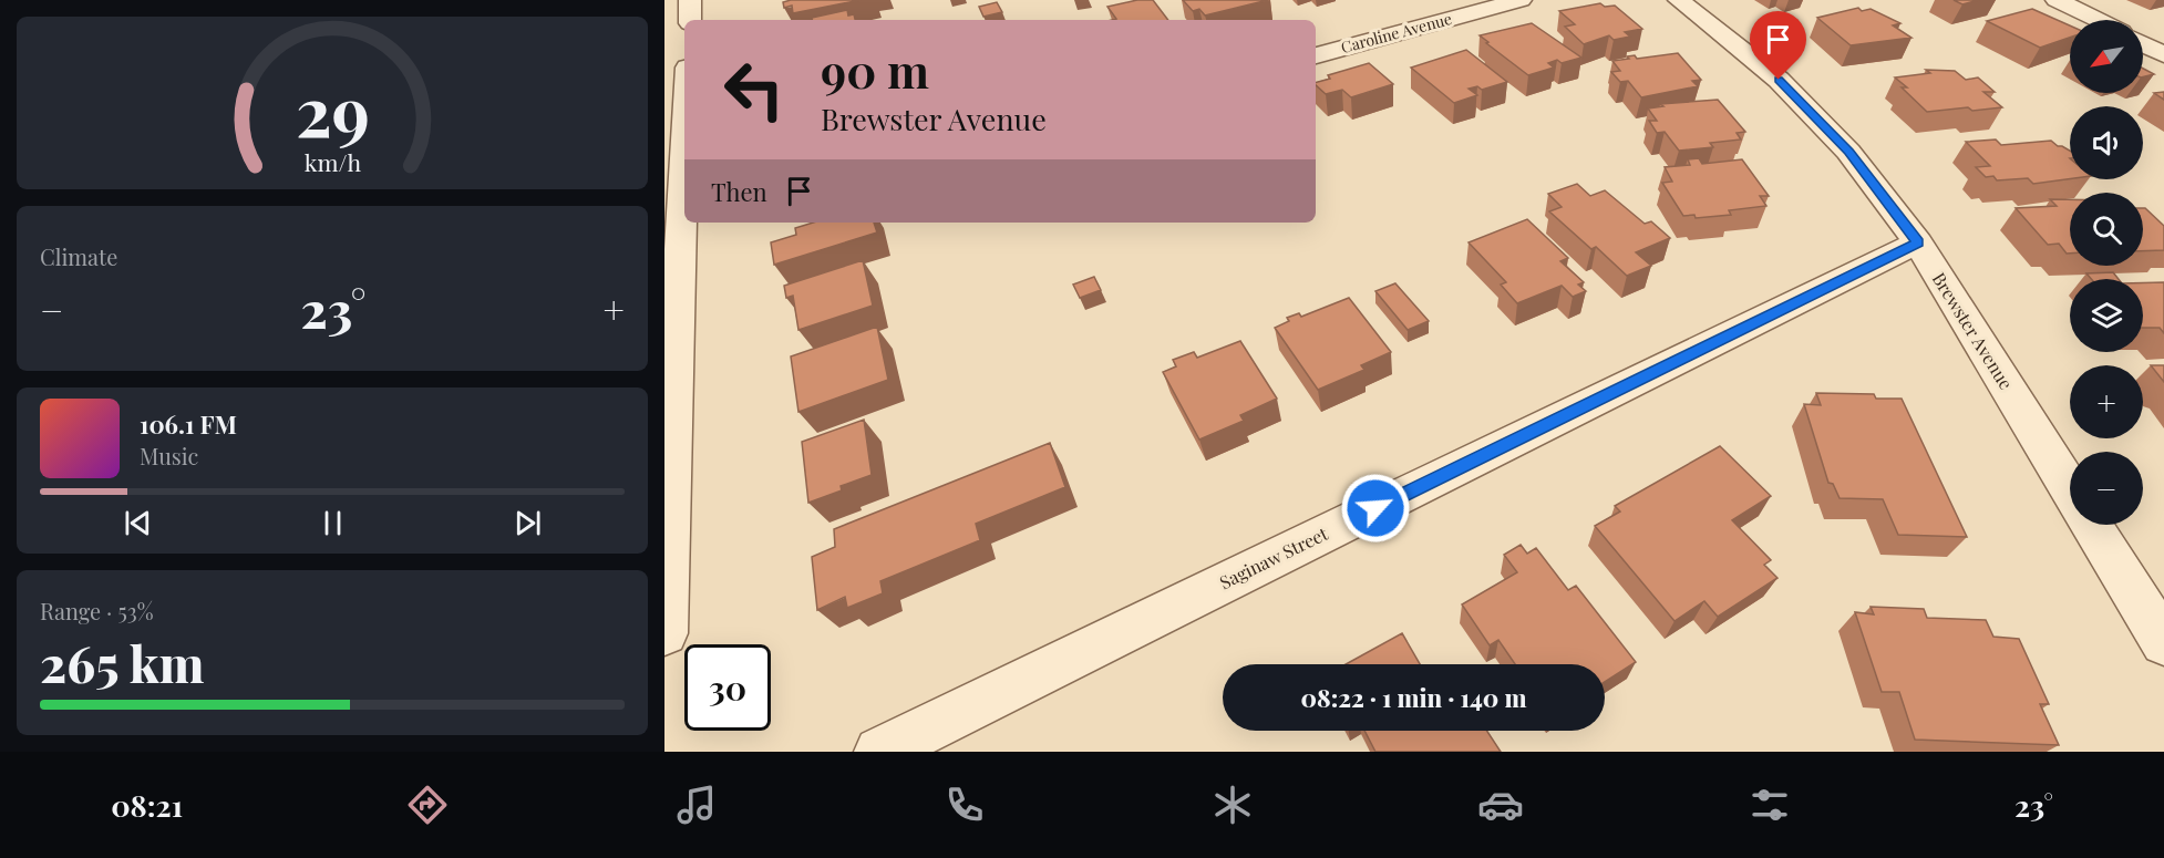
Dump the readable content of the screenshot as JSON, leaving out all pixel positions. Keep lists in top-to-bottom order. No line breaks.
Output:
{"streets":{"street":["Caroline Avenue","Brewster Avenue","Saginaw Street"]},"crossings":[["Brewster Avenue","Saginaw Street"]],"north":"bottom left","page":{"map_buttons":["+","−"],"turn":["90 m","Brewster Avenue"],"then":"Then","tile":["Climate",["Range · 53%","265 km"]],"heat":["−","23°","+"],"song":["106.1 FM","Music"],"limit":"30","trip":"08:22 · 1 min · 140 m","tabs":["08:21","23°"],"gauge":["29","km/h"]}}
